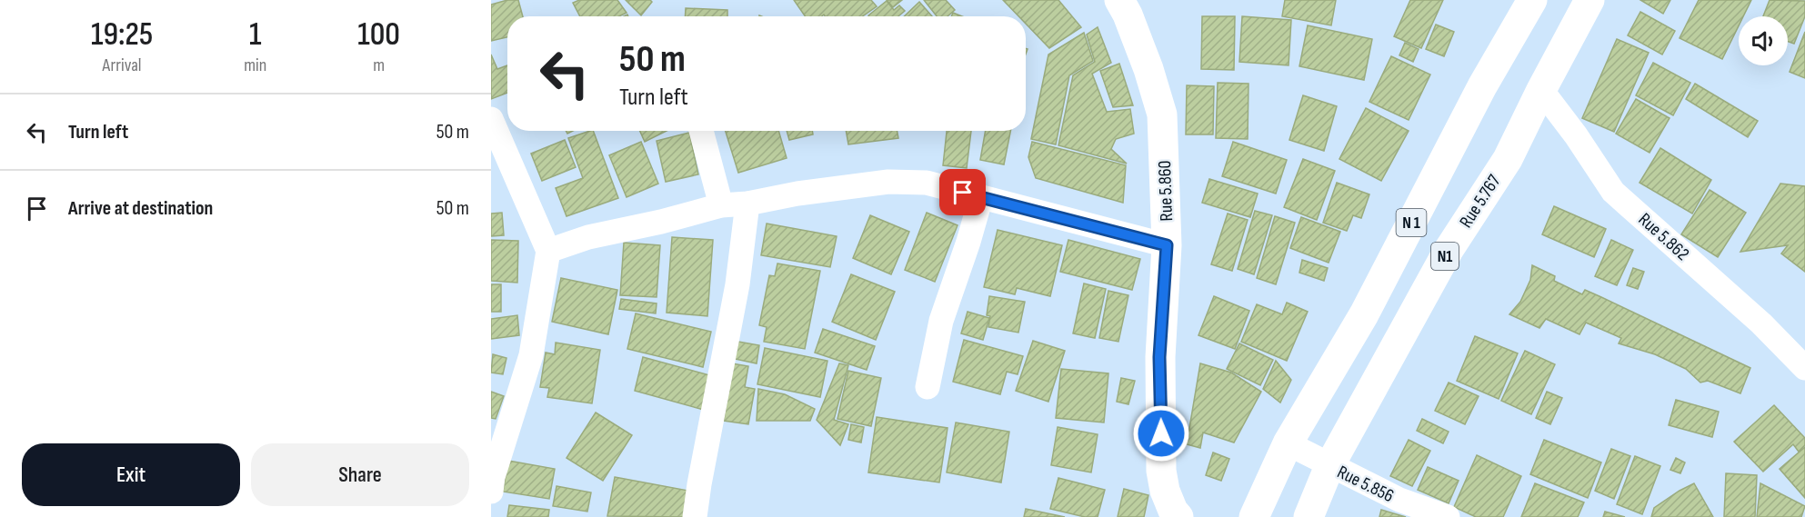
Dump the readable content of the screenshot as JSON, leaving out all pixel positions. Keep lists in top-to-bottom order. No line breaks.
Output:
{"streets":{"main road":["Rue 5.860","Rue 5.767","N 1","N1"],"street":["Rue 5.862","Rue 5.856"]},"crossings":[["Rue 5.767","Rue 5.862"],["Rue 5.767","Rue 5.856"],["N 1","Rue 5.856"]],"page":{"eta":["19:25","Arrival","1","min","100","m"],"turn":["50 m","Turn left"],"list":[{"name":"Turn left","value":"50 m"},{"name":"Arrive at destination","value":"50 m"}],"buttons":["Exit","Share"]}}
